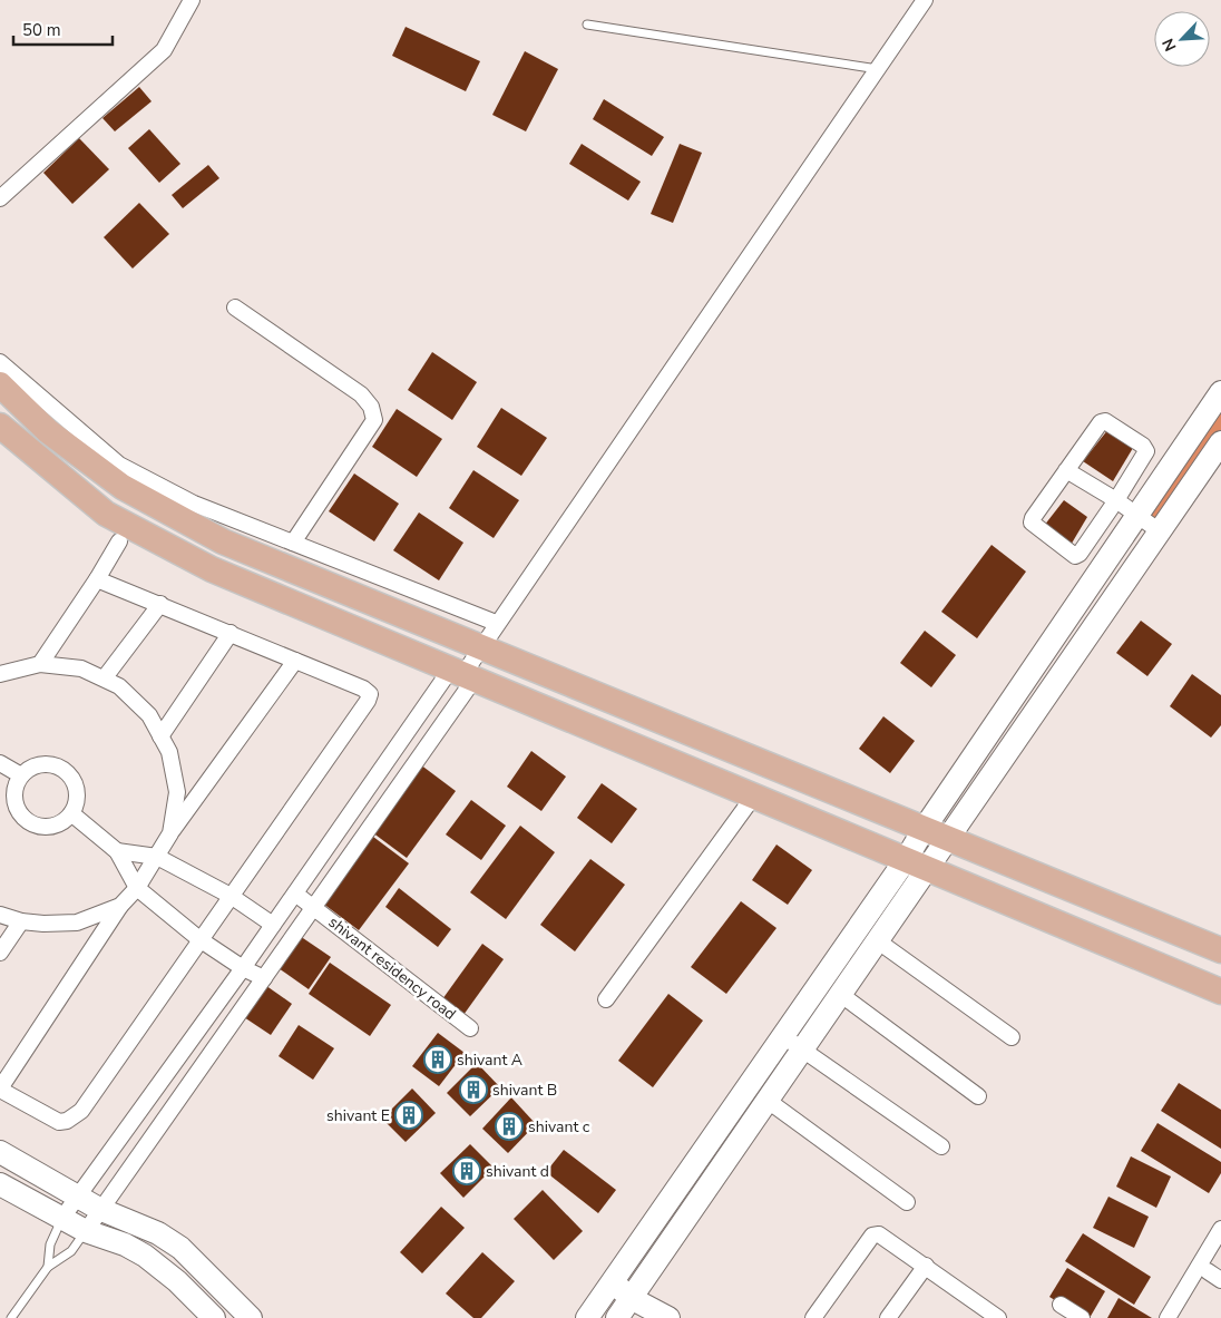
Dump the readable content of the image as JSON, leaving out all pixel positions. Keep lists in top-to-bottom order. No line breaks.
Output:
{"streets":{"street":["shivant residency road"]},"places":{"building":["shivant A","shivant B","shivant E","shivant c","shivant d"]},"scale_bar":"50 m","north":"bottom left"}
